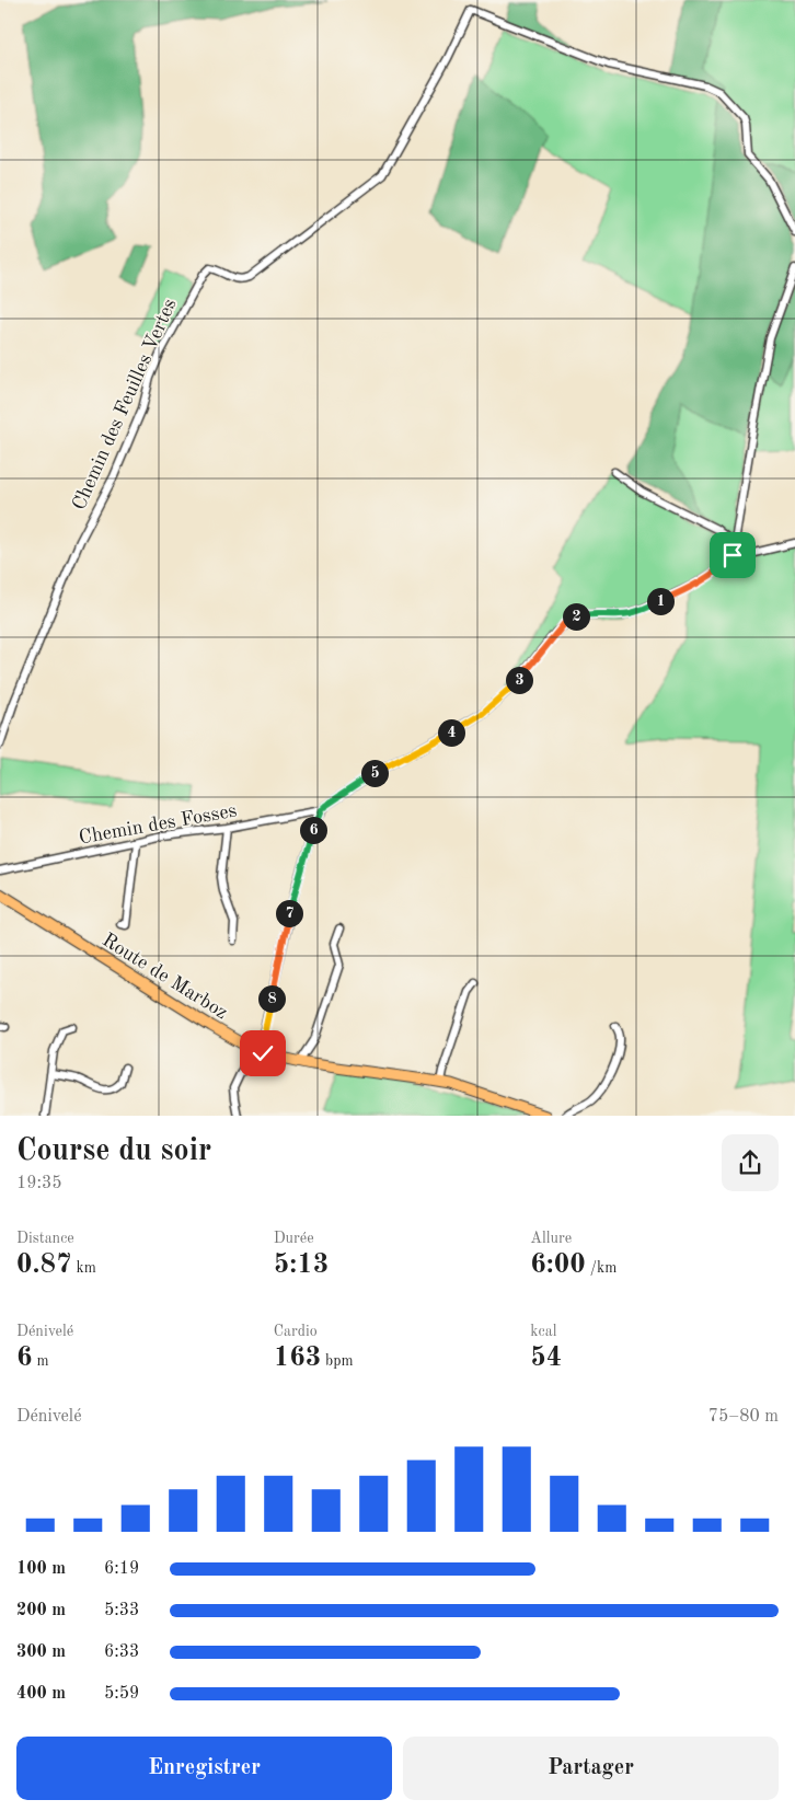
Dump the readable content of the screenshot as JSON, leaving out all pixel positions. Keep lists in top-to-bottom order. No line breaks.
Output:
{"streets":{"main road":["Route de Marboz"],"street":["Chemin des Feuilles Vertes","Chemin des Fosses"]},"page":{"pins":["1","2","3","4","5","6","7","8"],"heading":["Course du soir","19:35"],"stats":[["Distance","0.87 km"],["Durée","5:13"],["Allure","6:00 /km"],["Dénivelé","6 m"],["Cardio","163 bpm"],["kcal","54"]],"chart":["Dénivelé","75–80 m"],"list":[{"name":"100 m","note":"6:19"},{"name":"200 m","note":"5:33"},{"name":"300 m","note":"6:33"},{"name":"400 m","note":"5:59"}],"buttons":["Enregistrer","Partager"]}}
